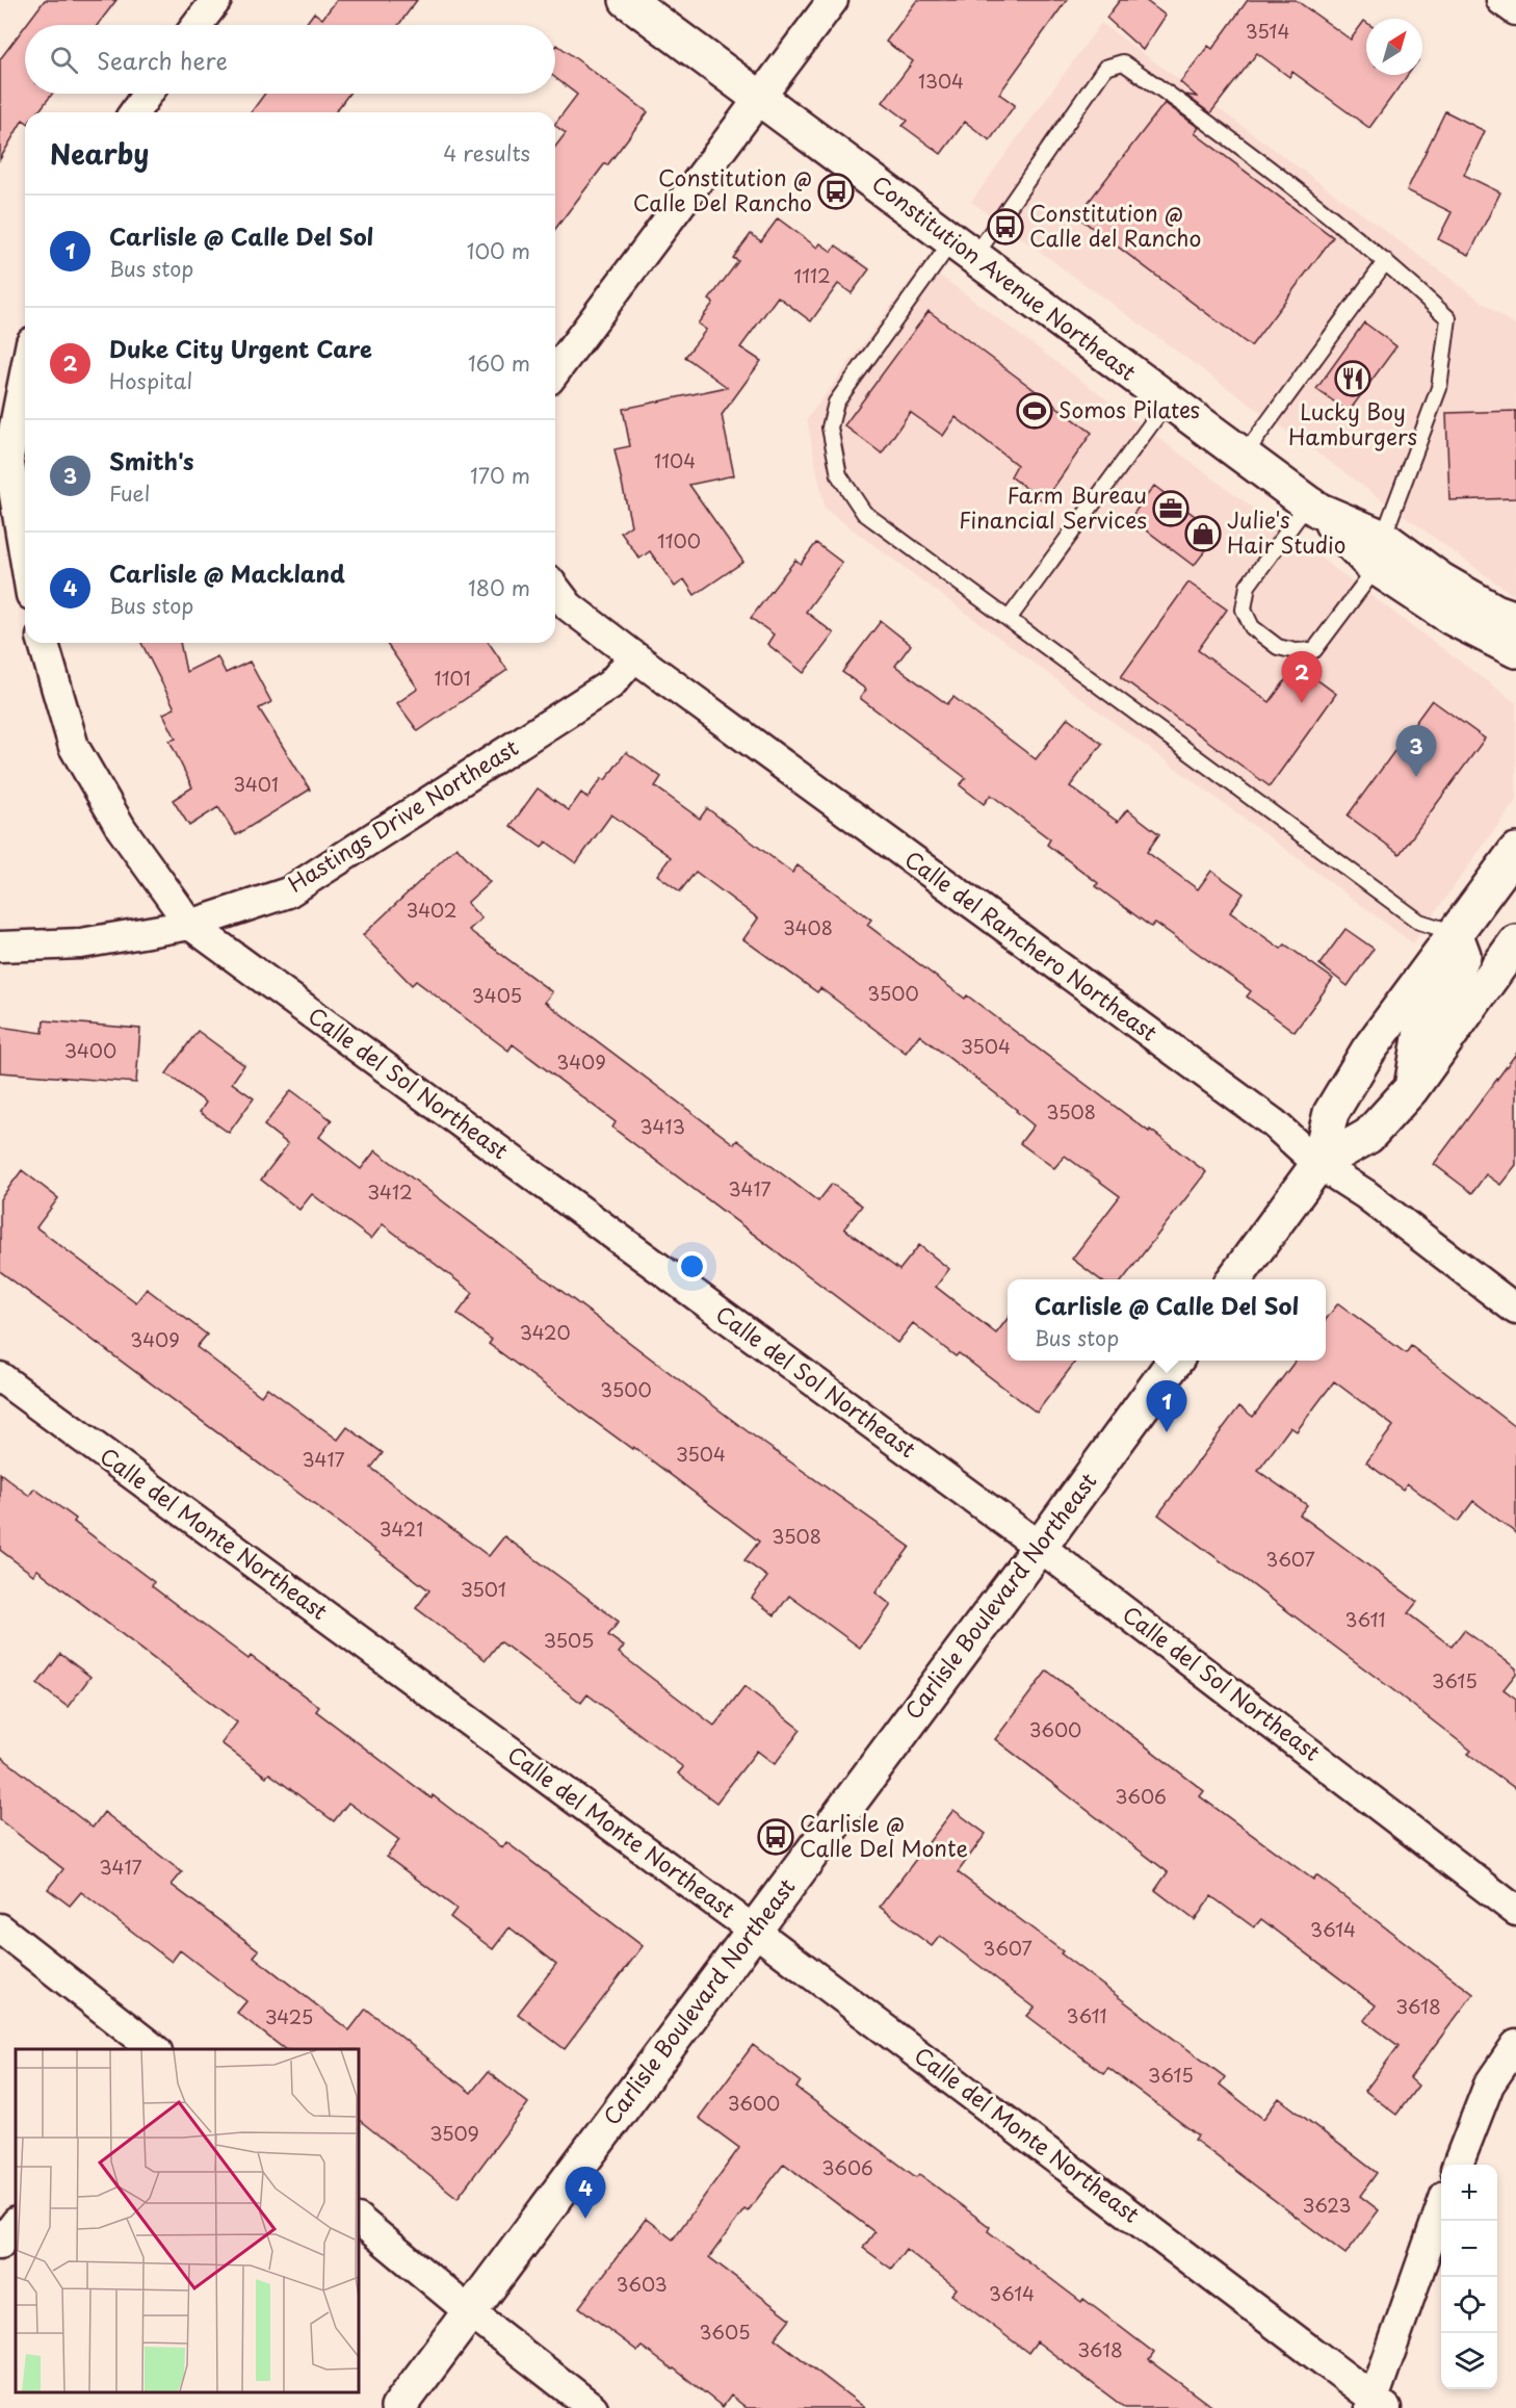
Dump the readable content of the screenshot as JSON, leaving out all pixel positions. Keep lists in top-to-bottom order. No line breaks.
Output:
{"streets":{"main road":["Constitution Avenue Northeast","Carlisle Boulevard Northeast"],"street":["Hastings Drive Northeast","Calle del Ranchero Northeast","Calle del Sol Northeast","Calle del Monte Northeast"]},"crossings":[["Hastings Drive Northeast","Calle del Ranchero Northeast"],["Hastings Drive Northeast","Calle del Sol Northeast"],["Calle del Sol Northeast","Carlisle Boulevard Northeast"],["Calle del Monte Northeast","Carlisle Boulevard Northeast"]],"places":{"bus stop":["Constitution @ Calle Del Rancho","Constitution @ Calle del Rancho","Carlisle @ Calle Del Monte"],"restaurant":["Lucky Boy Hamburgers"],"sports":["Somos Pilates"],"office":["Farm Bureau Financial Services"],"shop":["Julie's Hair Studio"]},"house_numbers":["3514","1304","1112","1104","1100","1101","3401","3402","3408","3500","3405","3504","3400","3409","3508","3413","3417","3412","3420","3409","3500","3504","3417","3421","3508","3607","3501","3611","3505","3615","3600","3606","3417","3614","3607","3618","3611","3425","3615","3600","3509","3606","3623","3603","3614","3605","3618"],"north":"top right","page":{"search":"Search here","heading":["Nearby","4 results"],"list":[{"mark":"1","name":"Carlisle @ Calle Del Sol","note":"Bus stop","value":"100 m"},{"mark":"2","name":"Duke City Urgent Care","note":"Hospital","value":"160 m"},{"mark":"3","name":"Smith's","note":"Fuel","value":"170 m"},{"mark":"4","name":"Carlisle @ Mackland","note":"Bus stop","value":"180 m"}],"pins":["2","3","1","4"],"popup":["Carlisle @ Calle Del Sol","Bus stop"],"map_buttons":["+","−"]}}
